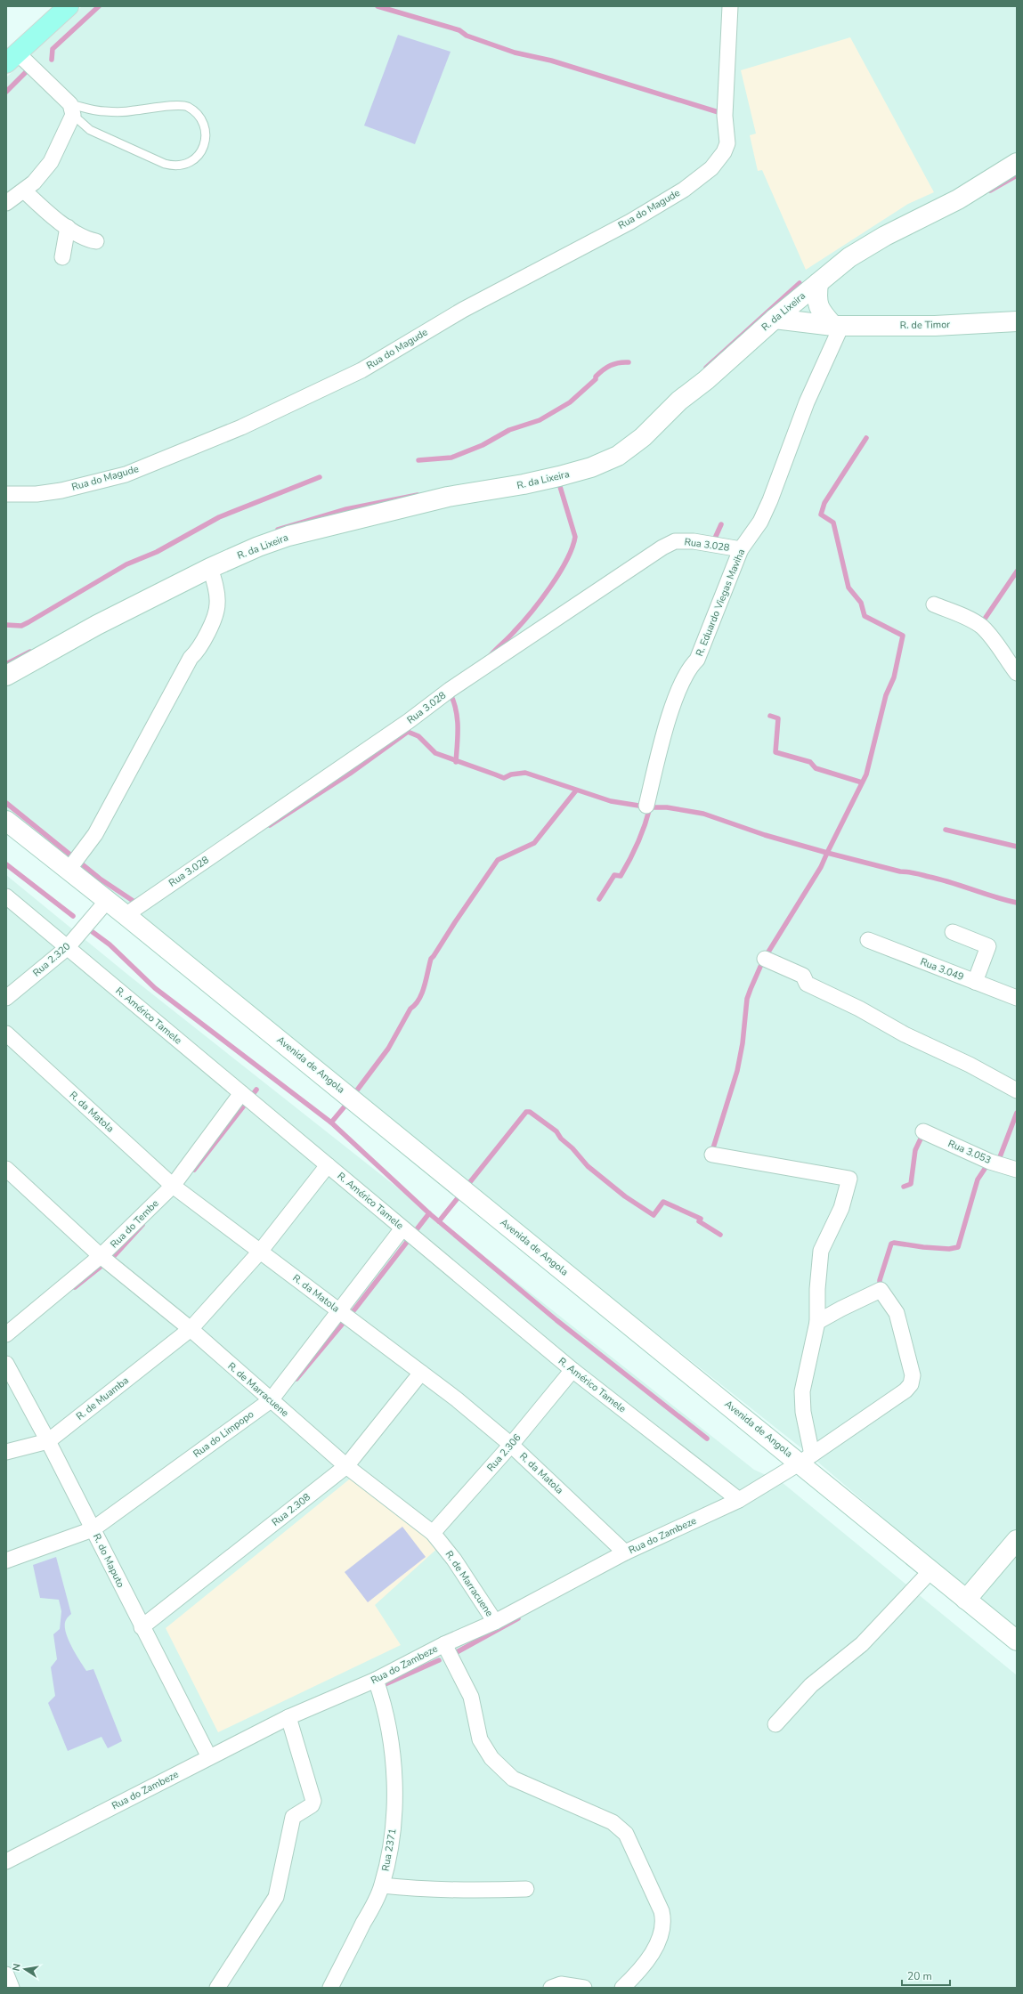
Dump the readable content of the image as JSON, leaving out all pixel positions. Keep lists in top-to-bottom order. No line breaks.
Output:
{"streets":{"street":["Rua do Magude","R. da Lixeira","R. de Timor","Rua 3.028","R. Eduardo Viegas Maviha","Rua 2.320","Rua 3.049","R. Américo Tamele","Avenida de Angola","R. da Matola","Rua 3.053","Rua do Tembe","R. de Marracuene","R. de Muamba","Rua do Limpopo","Rua 2.306","Rua 2.308","Rua do Zambeze","R. do Maputo","Rua 2371"]},"crossings":[["R. da Lixeira","R. de Timor"],["R. de Timor","R. Eduardo Viegas Maviha"],["Rua 3.028","R. Eduardo Viegas Maviha"],["Rua 3.028","Avenida de Angola"],["Rua 2.320","R. Américo Tamele"],["Rua 2.320","Avenida de Angola"],["R. Américo Tamele","Rua do Tembe"],["R. Américo Tamele","R. de Muamba"],["R. Américo Tamele","Rua do Limpopo"],["R. Américo Tamele","Rua 2.306"],["R. Américo Tamele","Rua do Zambeze"],["Avenida de Angola","Rua do Zambeze"],["R. da Matola","Rua do Tembe"],["R. da Matola","R. de Muamba"],["R. da Matola","Rua do Limpopo"],["R. da Matola","Rua 2.306"],["R. da Matola","Rua 2.308"],["R. da Matola","Rua do Zambeze"],["Rua do Tembe","R. de Marracuene"],["R. de Marracuene","R. de Muamba"],["R. de Marracuene","Rua do Limpopo"],["R. de Marracuene","Rua 2.306"],["R. de Marracuene","Rua 2.308"],["R. de Marracuene","Rua do Zambeze"],["R. de Muamba","R. do Maputo"],["Rua do Limpopo","R. do Maputo"],["Rua 2.308","R. do Maputo"],["Rua do Zambeze","R. do Maputo"],["Rua do Zambeze","Rua 2371"]],"scale_bar":"20 m","north":"left"}
